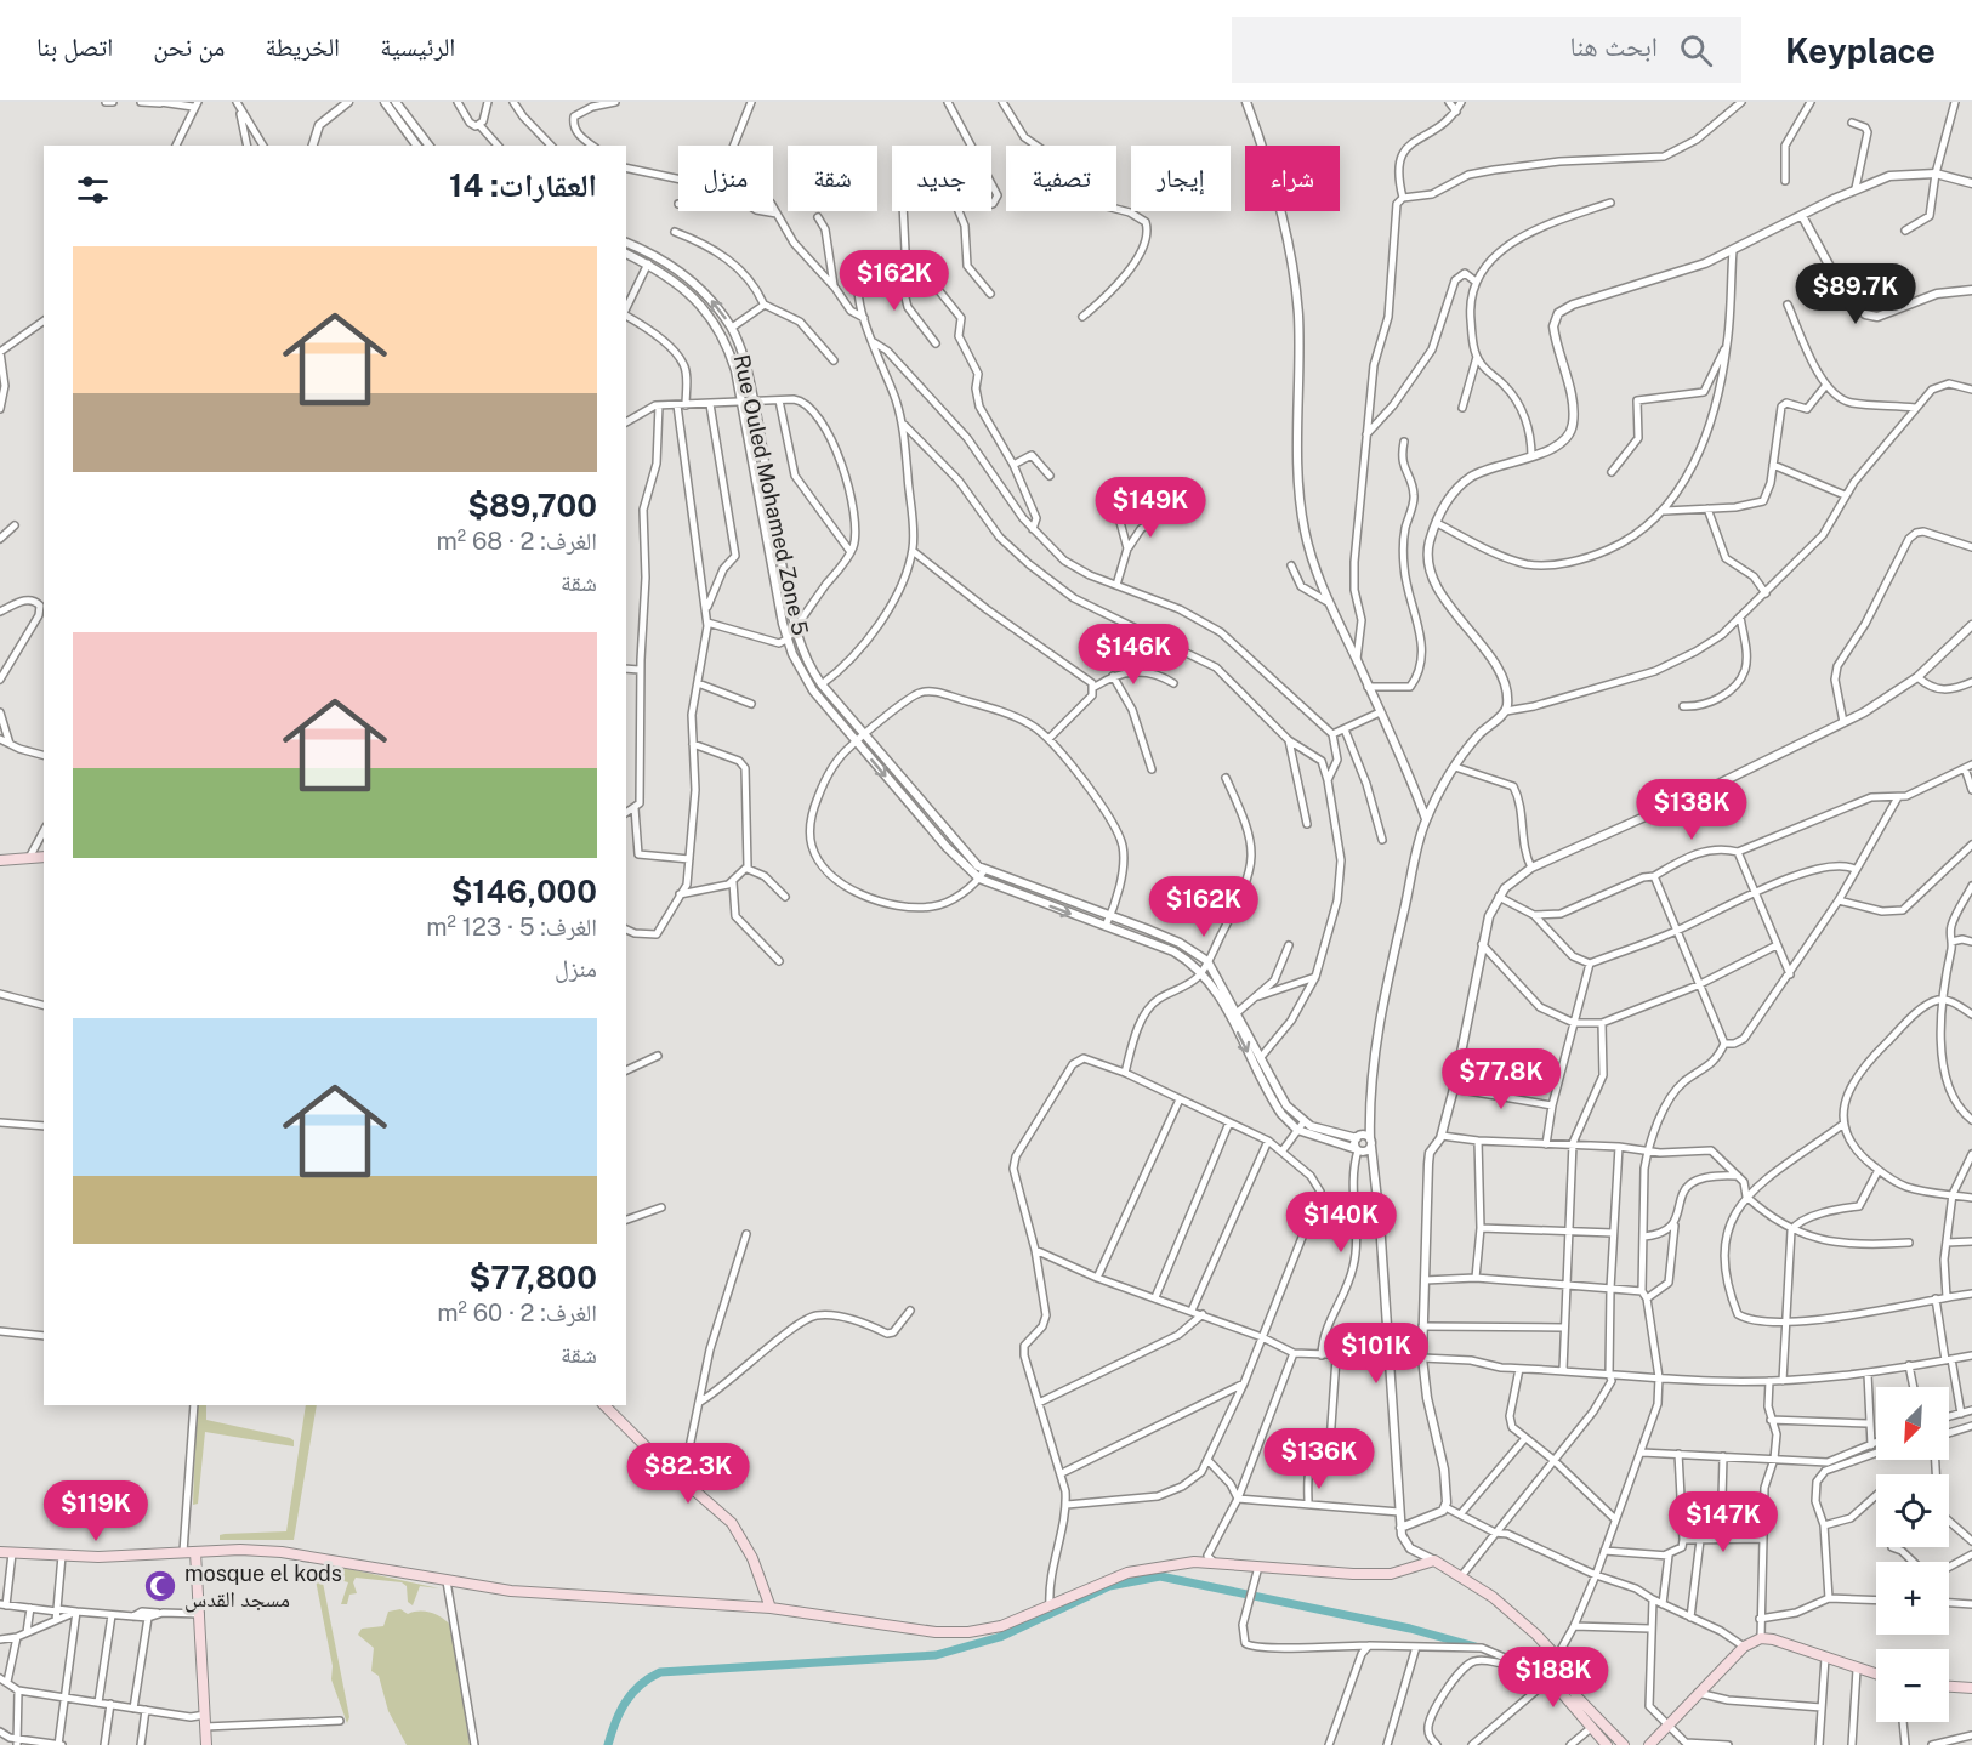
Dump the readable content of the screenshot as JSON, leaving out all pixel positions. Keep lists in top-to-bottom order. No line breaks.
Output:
{"streets":{"street":["Rue Ouled Mohamed Zone 5"]},"places":{"mosque":["mosque el kods مسجد القدس"]},"north":"bottom left","page":{"header":"Keyplace","search":"ابحث هنا","nav":["الرئيسية","الخريطة","من نحن","اتصل بنا"],"chip":["شراء","إيجار","تصفية","جديد","شقة","منزل"],"heading":"العقارات: 14","list":[{"name":"$89,700","note":"الغرف: 2 · 68 m² · شقة"},{"name":"$146,000","note":"الغرف: 5 · 123 m² · منزل"},{"name":"$77,800","note":"الغرف: 2 · 60 m² · شقة"}],"price":["$162K","$89.7K","$149K","$146K","$138K","$162K","$77.8K","$140K","$101K","$136K","$82.3K","$119K","$147K","$188K"],"map_buttons":["+","−"]}}
